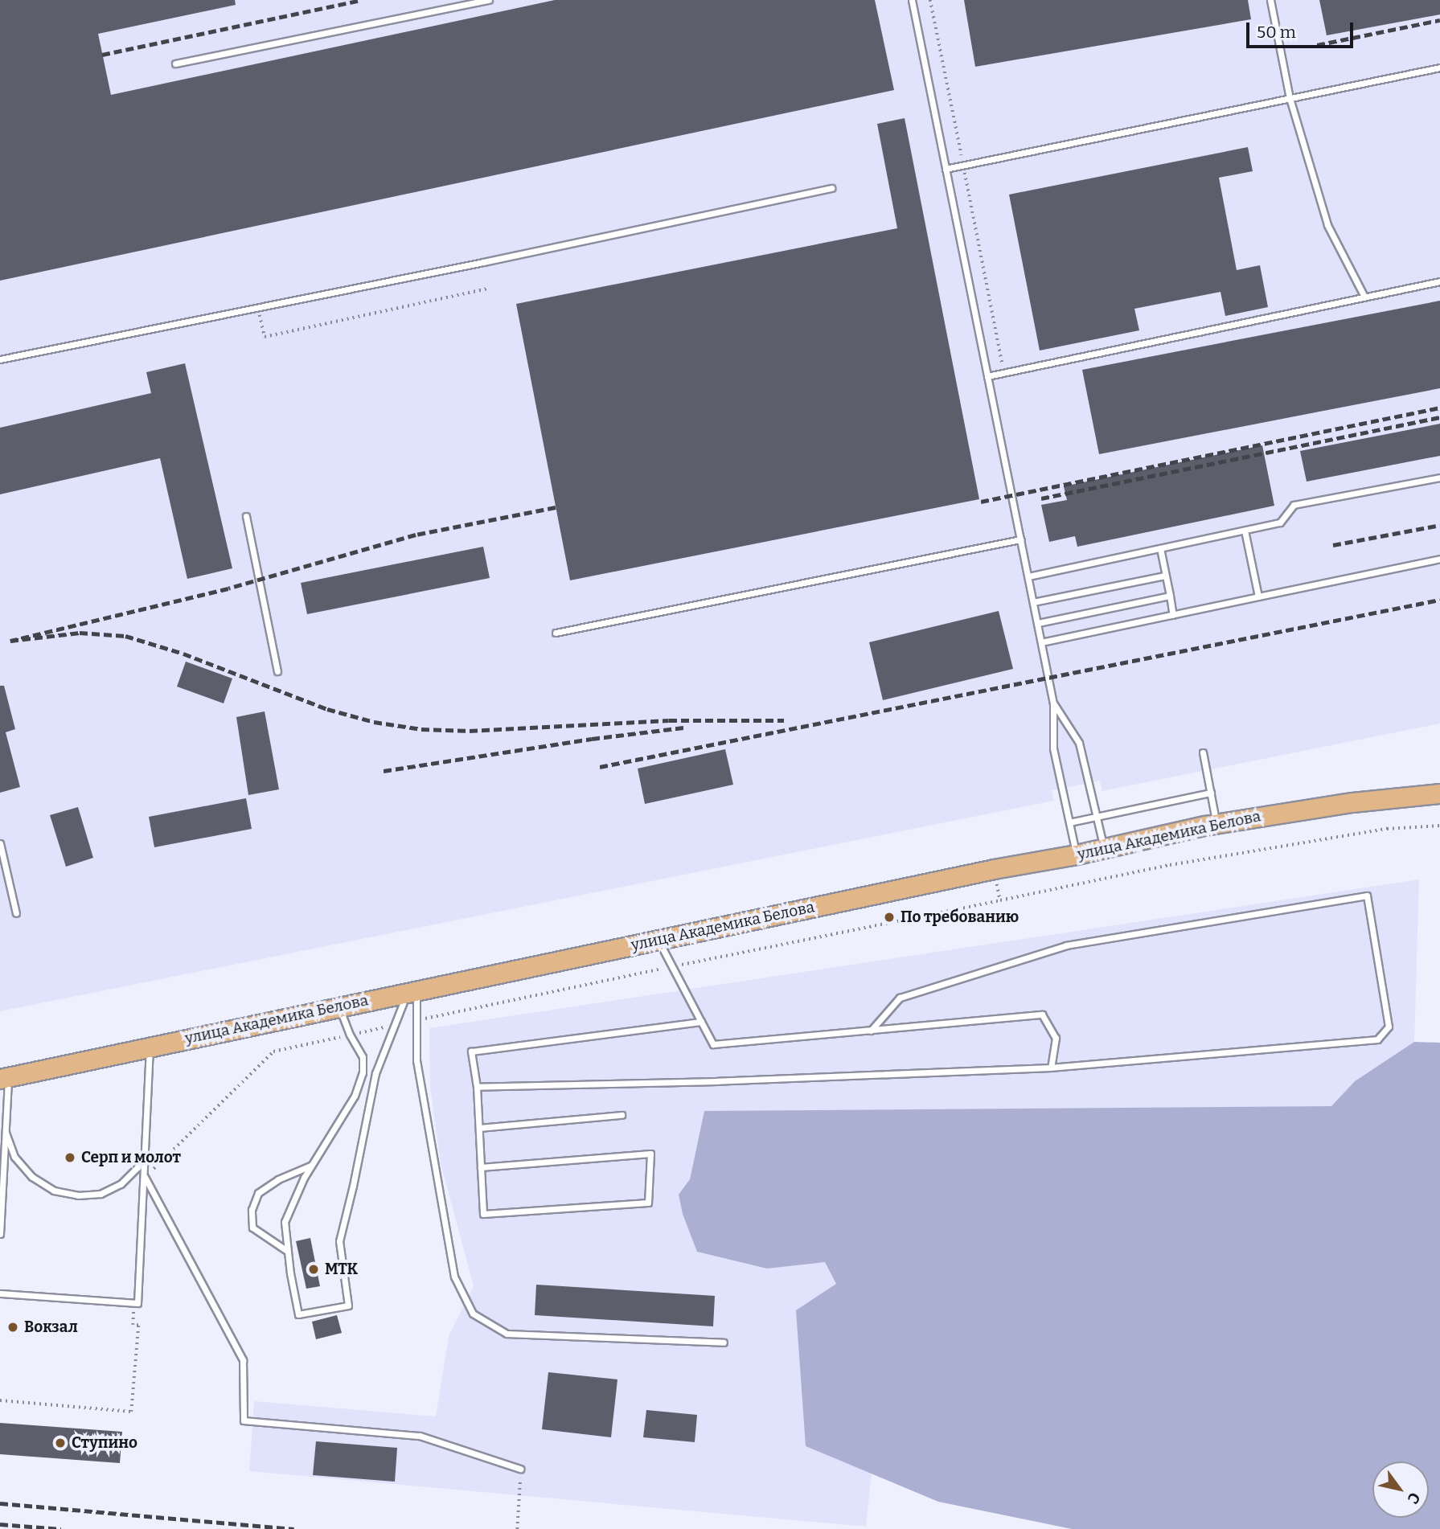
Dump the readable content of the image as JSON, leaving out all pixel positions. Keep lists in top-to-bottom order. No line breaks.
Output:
{"streets":{"main road":["улица Академика Белова"]},"places":["По требованию","Серп и молот","МТК","Вокзал","Ступино"],"scale_bar":"50 m","north":"bottom right"}
